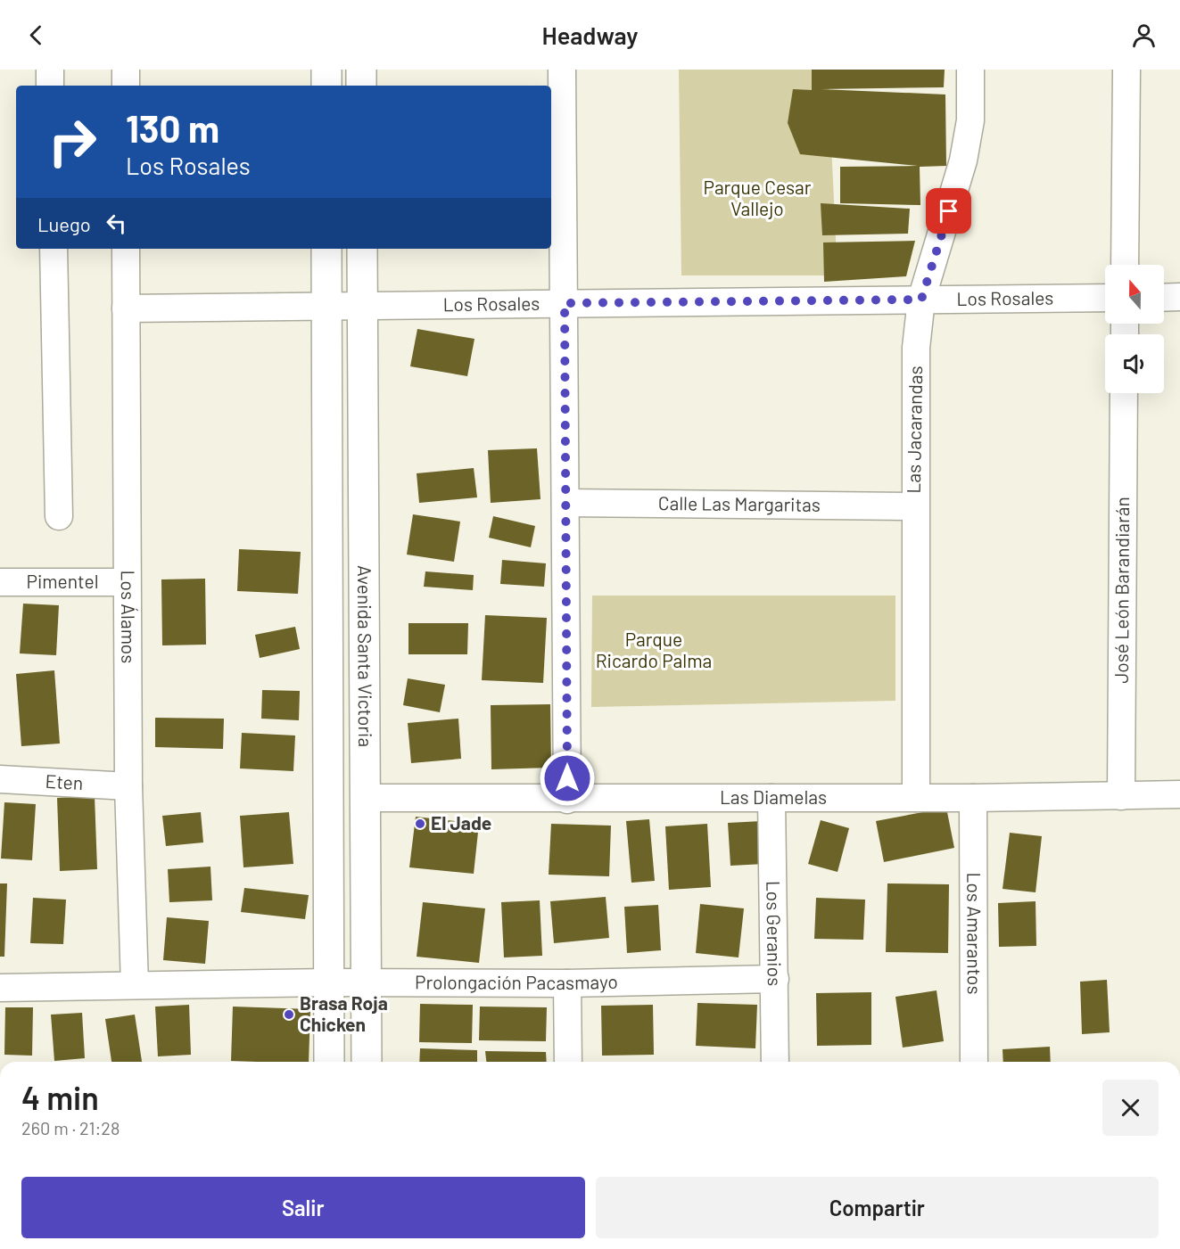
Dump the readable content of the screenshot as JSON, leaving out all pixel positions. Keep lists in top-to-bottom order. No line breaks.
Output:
{"streets":{"main road":["Avenida Santa Victoria"],"street":["Los Rosales","Las Jacarandas","Calle Las Margaritas","Pimentel","José León Barandiarán","Los Álamos","Eten","Las Diamelas","Los Geranios","Los Amarantos","Prolongación Pacasmayo"]},"crossings":[["Los Rosales","Las Jacarandas"],["Los Rosales","Los Álamos"],["Los Rosales","Avenida Santa Victoria"],["Las Jacarandas","Calle Las Margaritas"],["Las Jacarandas","Las Diamelas"],["Pimentel","Los Álamos"],["José León Barandiarán","Las Diamelas"],["Los Álamos","Eten"],["Los Álamos","Prolongación Pacasmayo"],["Avenida Santa Victoria","Las Diamelas"],["Avenida Santa Victoria","Prolongación Pacasmayo"],["Las Diamelas","Los Geranios"],["Las Diamelas","Los Amarantos"],["Los Geranios","Prolongación Pacasmayo"]],"parks":["Parque Cesar Vallejo","Parque Ricardo Palma"],"places":["El Jade","Brasa Roja Chicken"],"north":"top","page":{"header":"Headway","turn":["130 m","Los Rosales"],"then":"Luego","heading":["4 min","260 m · 21:28"],"buttons":["Salir","Compartir"]}}
